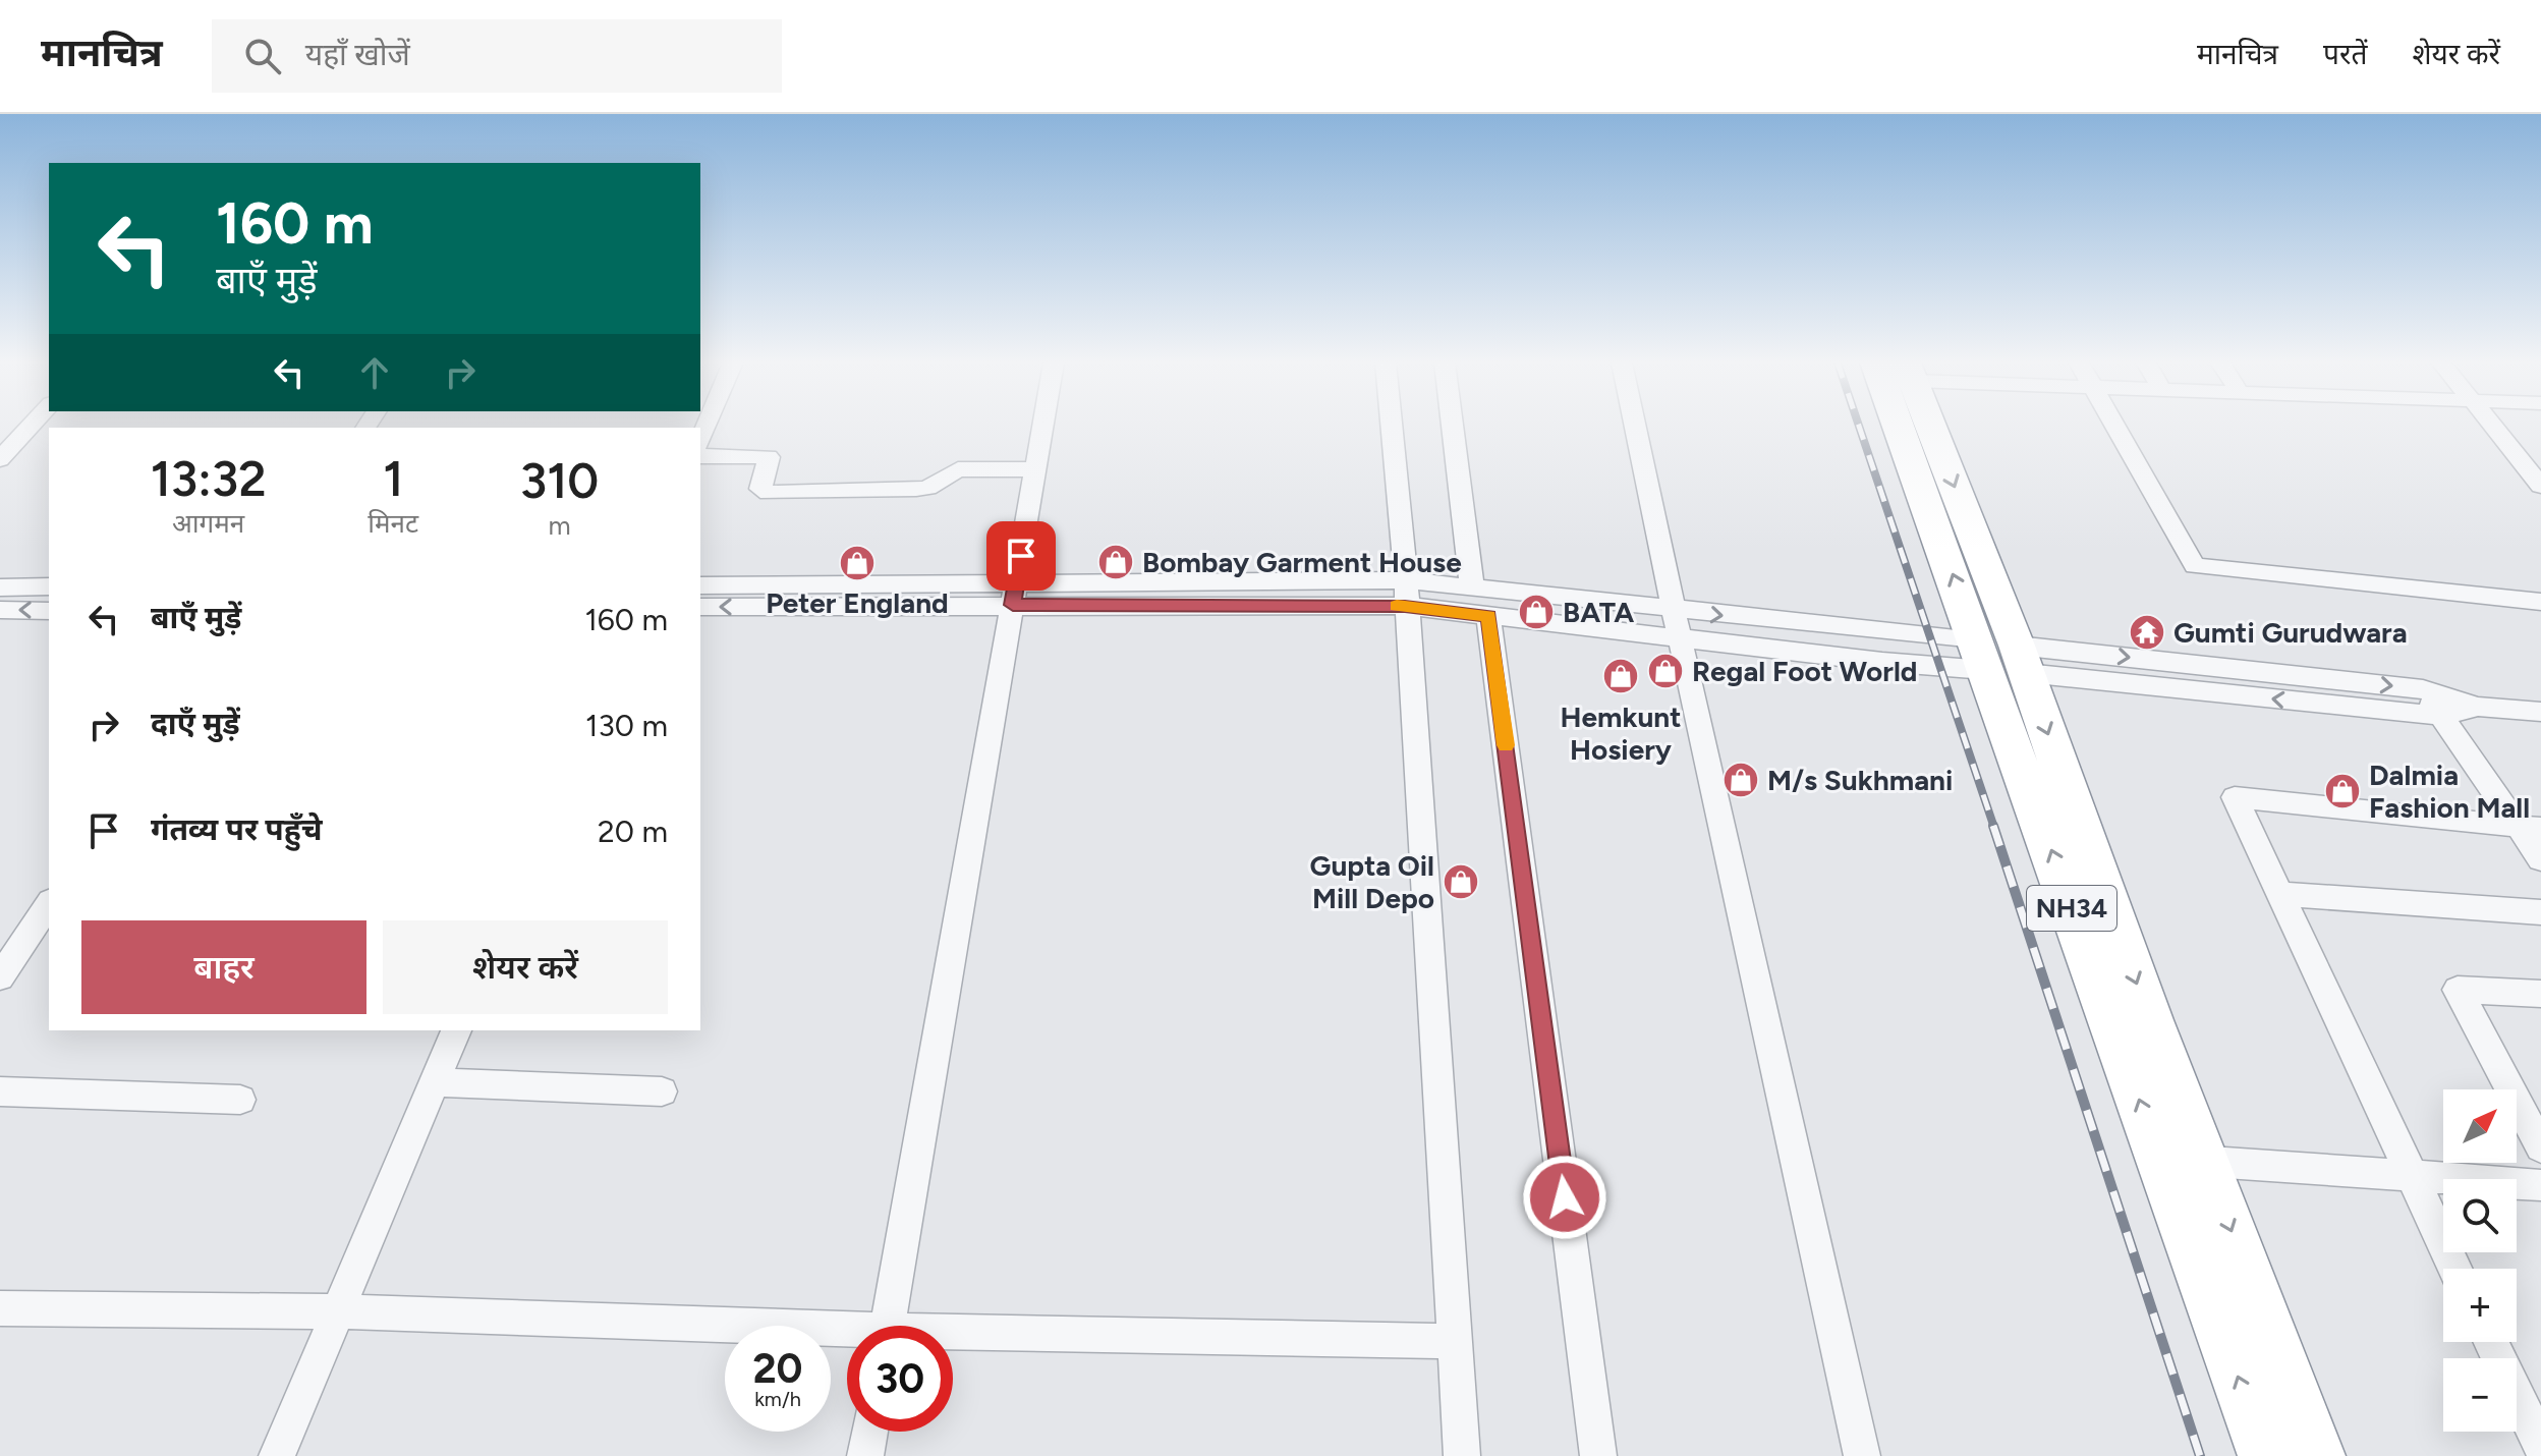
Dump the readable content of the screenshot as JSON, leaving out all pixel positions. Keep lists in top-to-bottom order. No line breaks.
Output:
{"streets":{"highway":["NH34"]},"places":{"shop":["Bombay Garment House","Peter England","BATA","Regal Foot World","Hemkunt Hosiery","M/s Sukhmani","Dalmia Fashion Mall","Gupta Oil Mill Depo"],"temple":["Gumti Gurudwara"]},"north":"top right","page":{"header":"मानचित्र","search":"यहाँ खोजें","nav":["मानचित्र","परतें","शेयर करें"],"turn":["160 m","बाएँ मुड़ें"],"eta":["13:32","आगमन","1","मिनट","310","m"],"list":[{"name":"बाएँ मुड़ें","value":"160 m"},{"name":"दाएँ मुड़ें","value":"130 m"},{"name":"गंतव्य पर पहुँचे","value":"20 m"}],"buttons":["बाहर","शेयर करें"],"map_buttons":["+","−"],"speed":"20 km/h","limit":"30"}}
